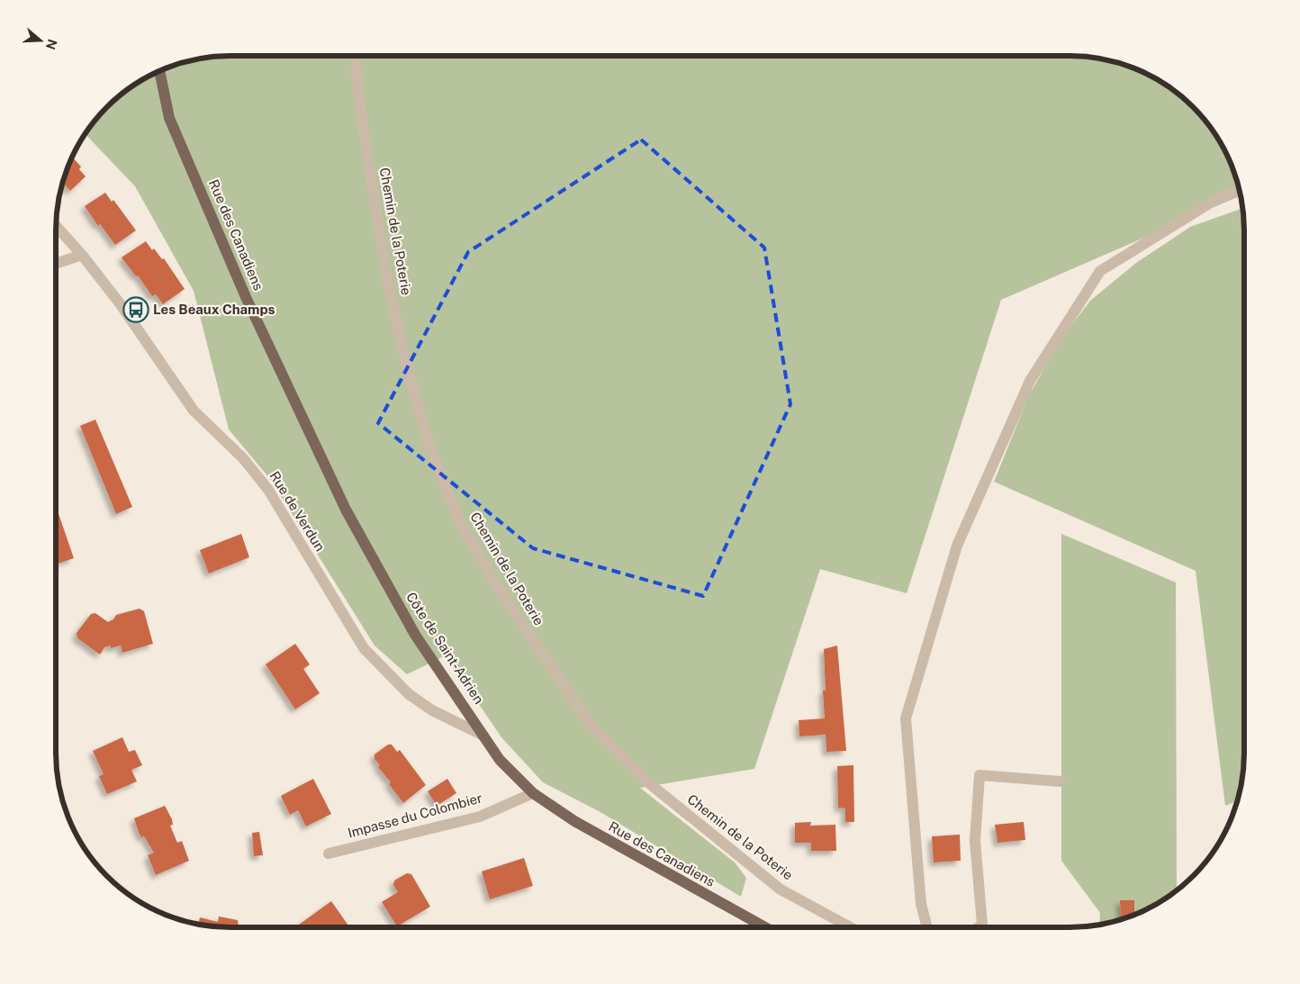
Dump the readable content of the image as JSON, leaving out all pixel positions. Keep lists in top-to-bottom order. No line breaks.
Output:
{"streets":{"main road":["Rue des Canadiens","Côte de Saint-Adrien"],"street":["Chemin de la Poterie","Rue de Verdun","Impasse du Colombier"]},"crossings":[["Rue des Canadiens","Côte de Saint-Adrien"],["Rue des Canadiens","Impasse du Colombier"],["Rue de Verdun","Côte de Saint-Adrien"],["Côte de Saint-Adrien","Impasse du Colombier"]],"places":{"bus stop":["Les Beaux Champs"]},"north":"right"}
